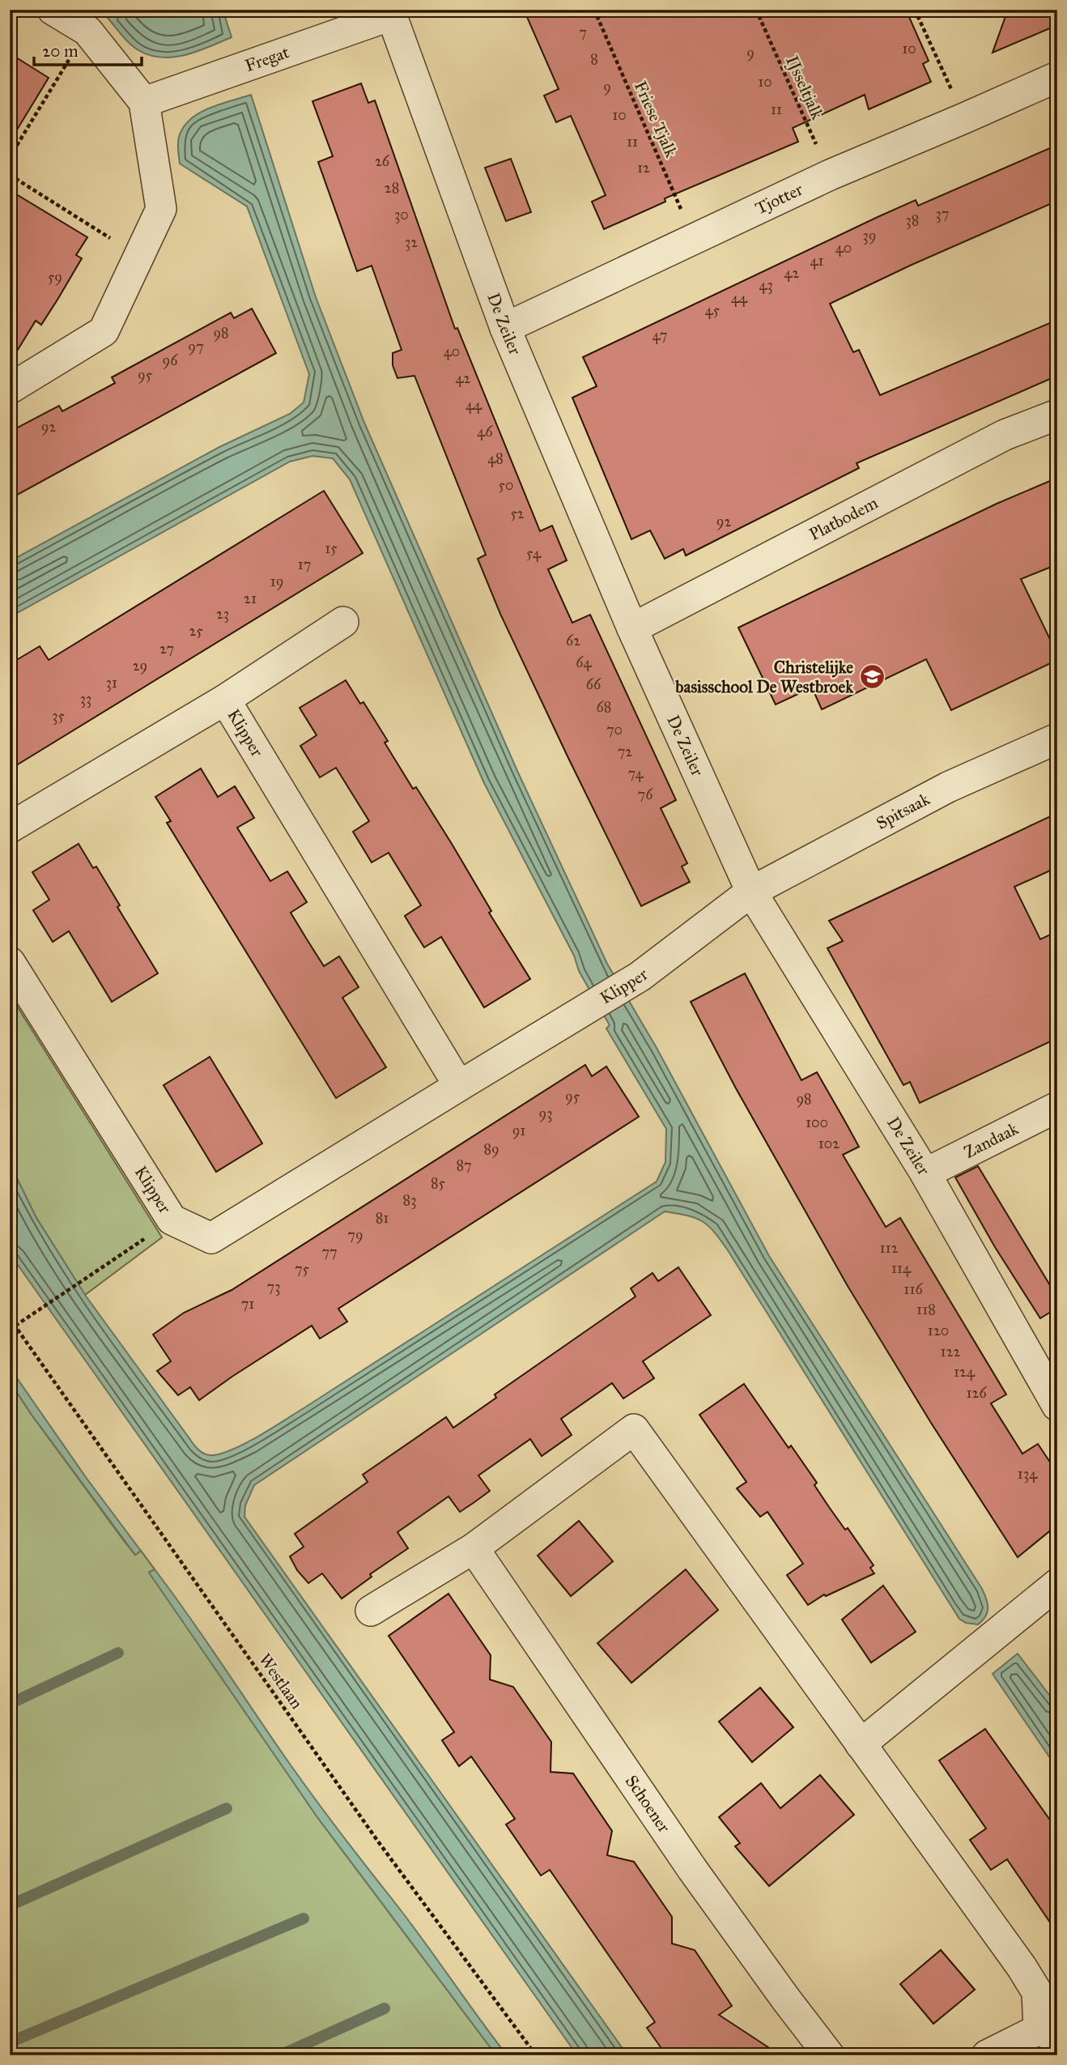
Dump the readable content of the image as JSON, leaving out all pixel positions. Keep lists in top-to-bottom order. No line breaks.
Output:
{"streets":{"street":["Fregat","Tjotter","De Zeiler","Platbodem","Klipper","Spitsaak","Zandaak","Schoener"],"path":["IJsseltjalk","Friese Tjalk","Westlaan"]},"crossings":[["Fregat","De Zeiler"],["IJsseltjalk","Tjotter"],["Friese Tjalk","Tjotter"],["Tjotter","De Zeiler"],["De Zeiler","Platbodem"],["De Zeiler","Klipper"],["De Zeiler","Spitsaak"],["De Zeiler","Zandaak"],["Klipper","Spitsaak"]],"places":{"school or university":["Christelijke basisschool De Westbroek"]},"house_numbers":["7","10","9","8","10","9","11","10","11","26","12","28","37","30","38","39","32","40","41","42","59","43","44","45","98","47","97","40","96","95","42","44","92","46","48","50","52","92","15","54","17","19","21","23","25","62","27","64","29","31","66","33","68","35","70","72","74","76","95","98","93","100","91","102","89","87","85","83","81","79","112","77","114","75","73","116","71","118","120","122","124","126","134"],"scale_bar":"20 m"}
